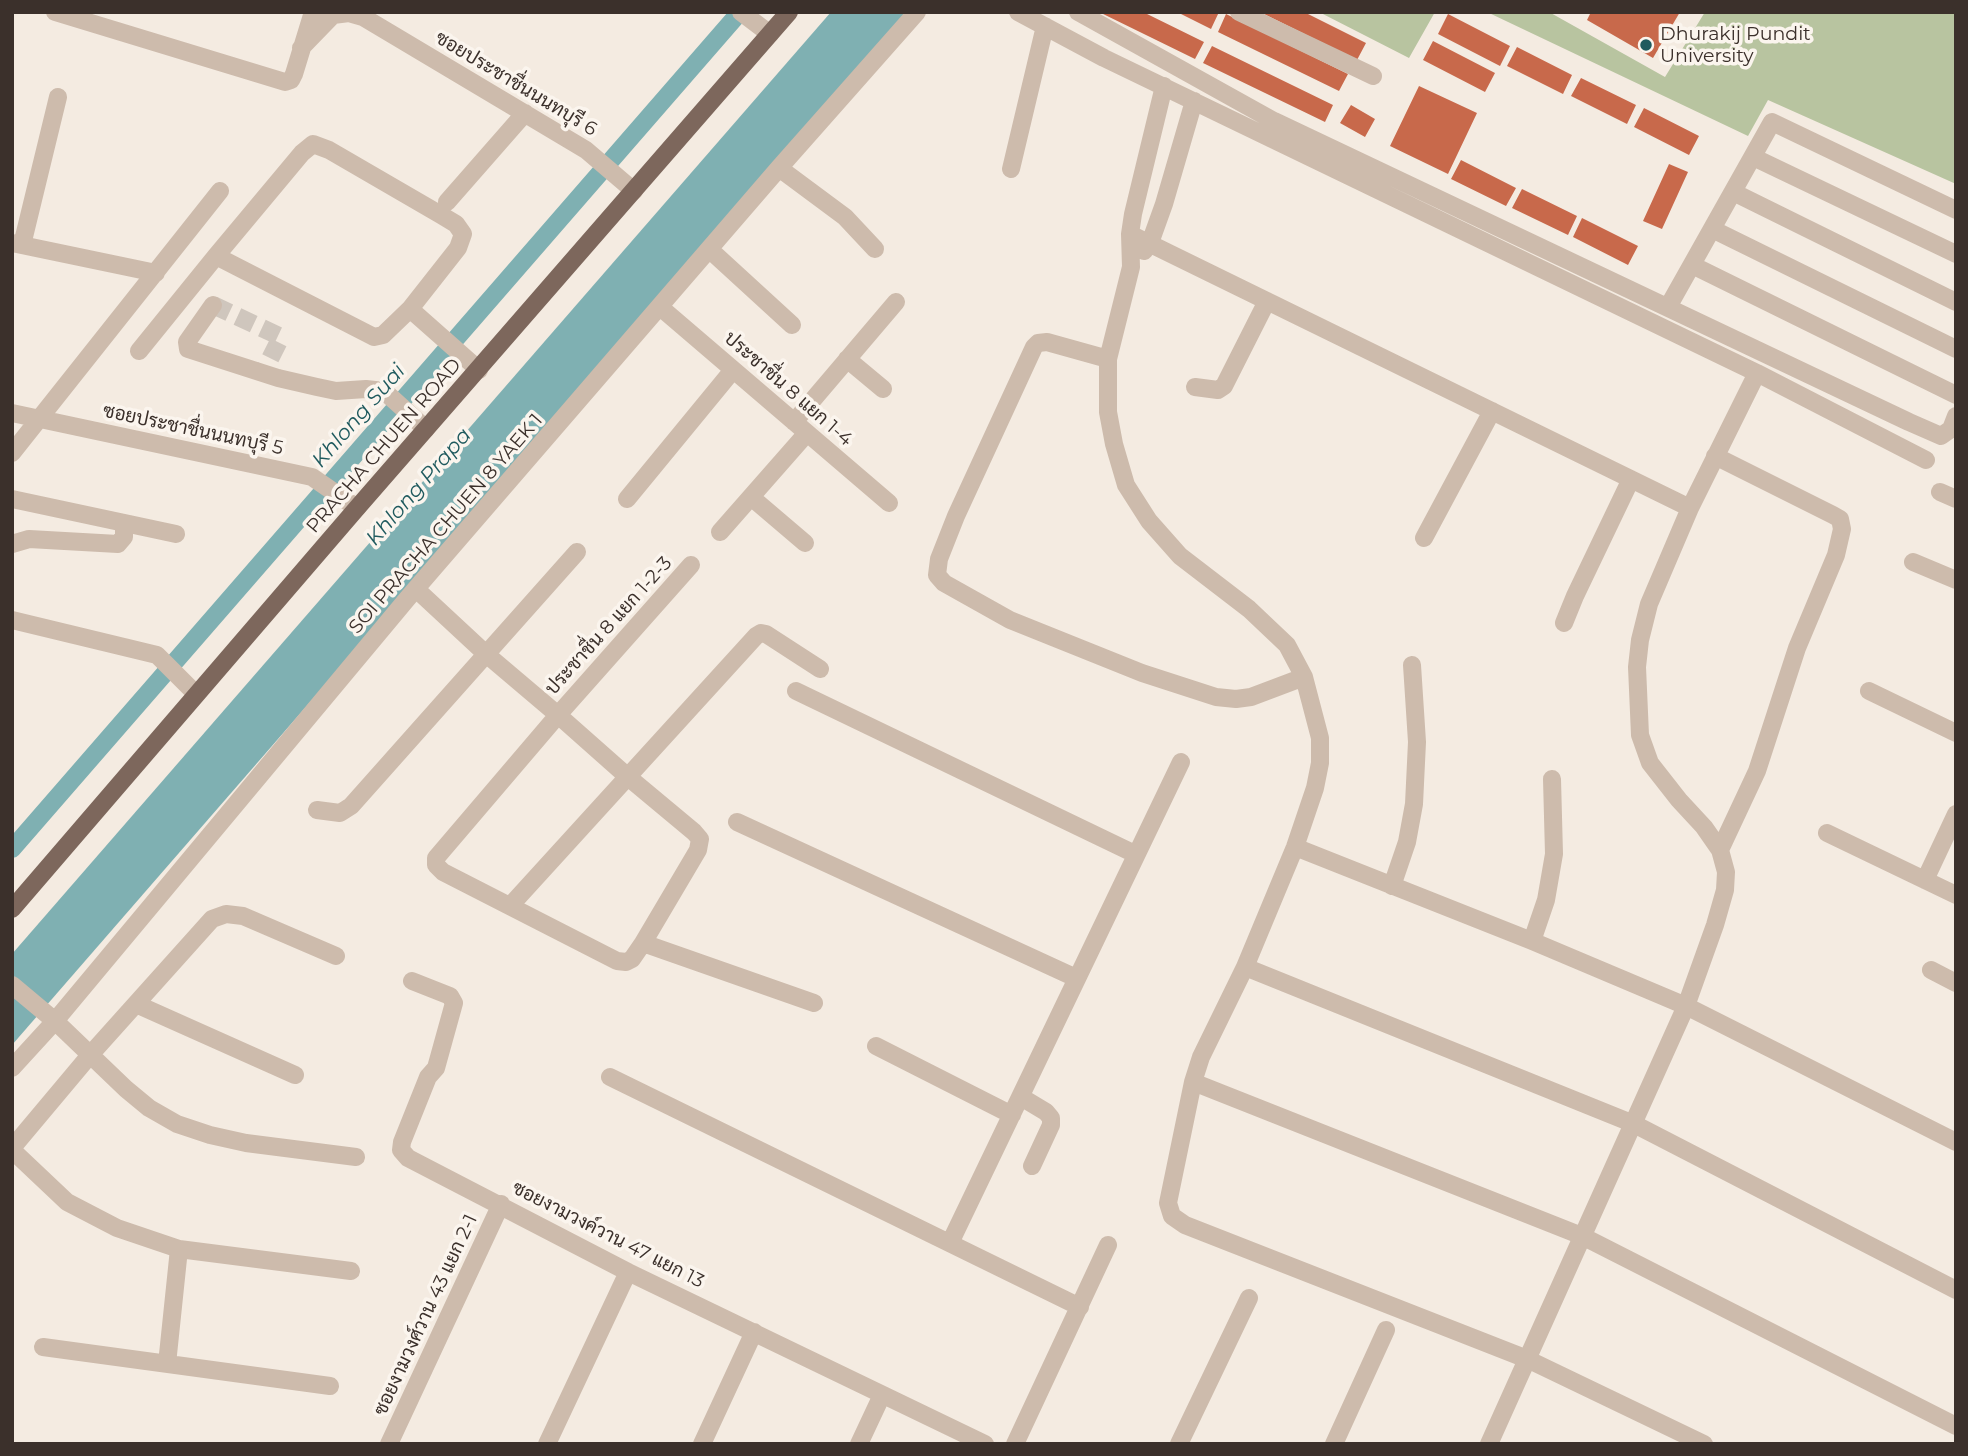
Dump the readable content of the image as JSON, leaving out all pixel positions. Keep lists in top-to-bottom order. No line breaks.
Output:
{"streets":{"main road":["PRACHA CHUEN ROAD"],"street":["ซอยประชาชื่นนนทบุรี 6","ประชาชื่น 8 แยก 1-4","ซอยประชาชื่นนนทบุรี 5","SOI PRACHA CHUEN 8 YAEK 1","ประชาชื่น 8 แยก 1-2-3","ซอยงามวงค์วาน 47 แยก 13","ซอยงามวงศ์วาน 43 แยก 2-1"]},"crossings":[["ซอยประชาชื่นนนทบุรี 6","PRACHA CHUEN ROAD"],["ประชาชื่น 8 แยก 1-4","SOI PRACHA CHUEN 8 YAEK 1"],["ซอยประชาชื่นนนทบุรี 5","PRACHA CHUEN ROAD"],["ซอยงามวงค์วาน 47 แยก 13","ซอยงามวงศ์วาน 43 แยก 2-1"]],"water":["Khlong Suai","Khlong Prapa"],"places":["Dhurakij Pundit University"]}
